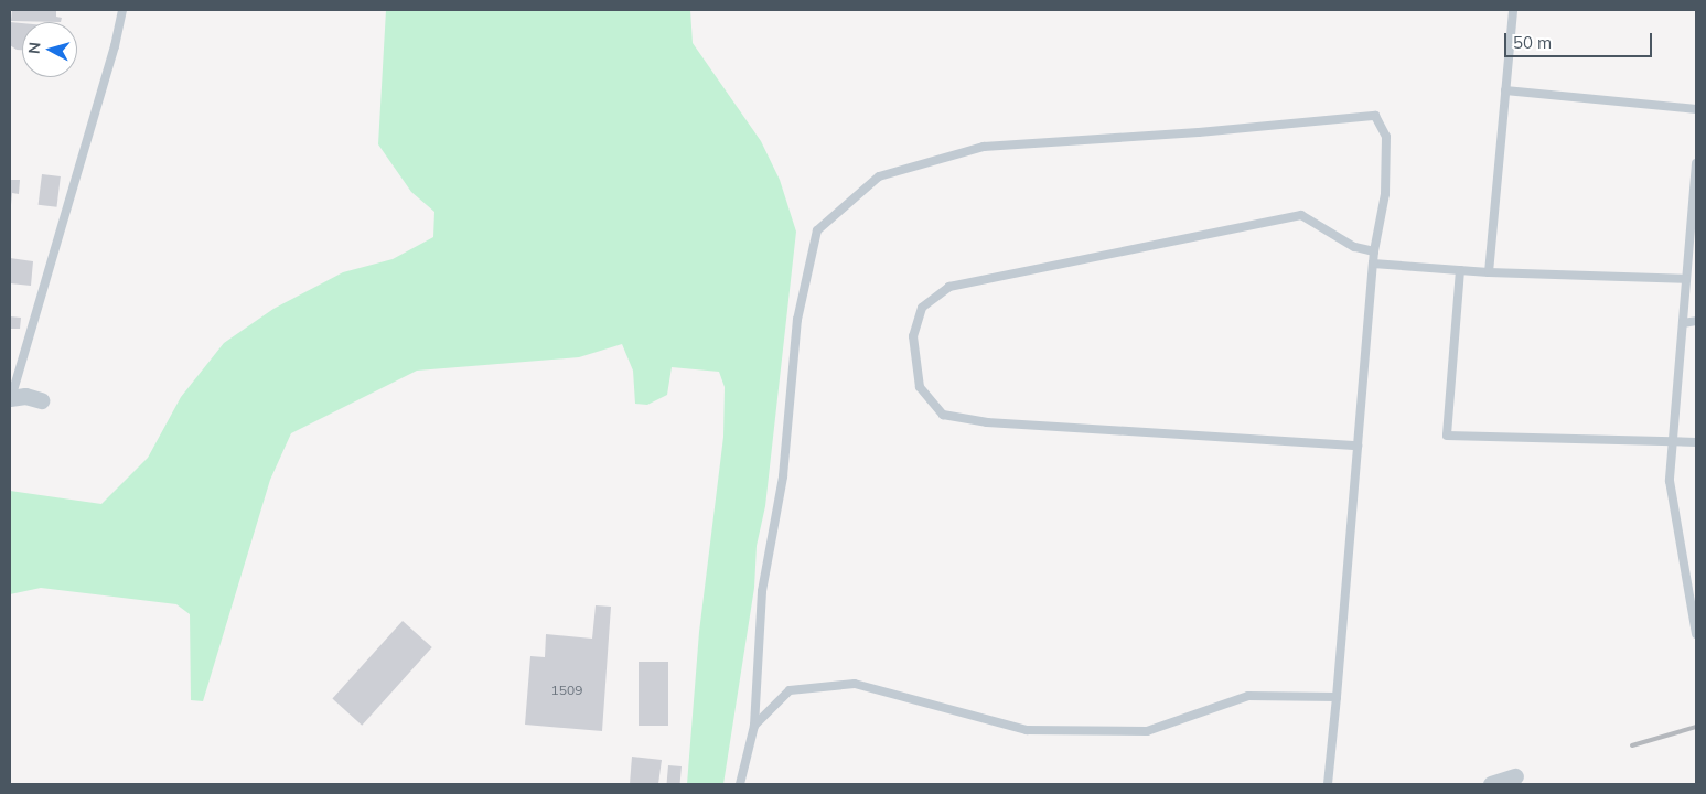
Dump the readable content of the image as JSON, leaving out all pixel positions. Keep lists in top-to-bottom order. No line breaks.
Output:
{"house_numbers":["1509"],"scale_bar":"50 m","north":"left"}
